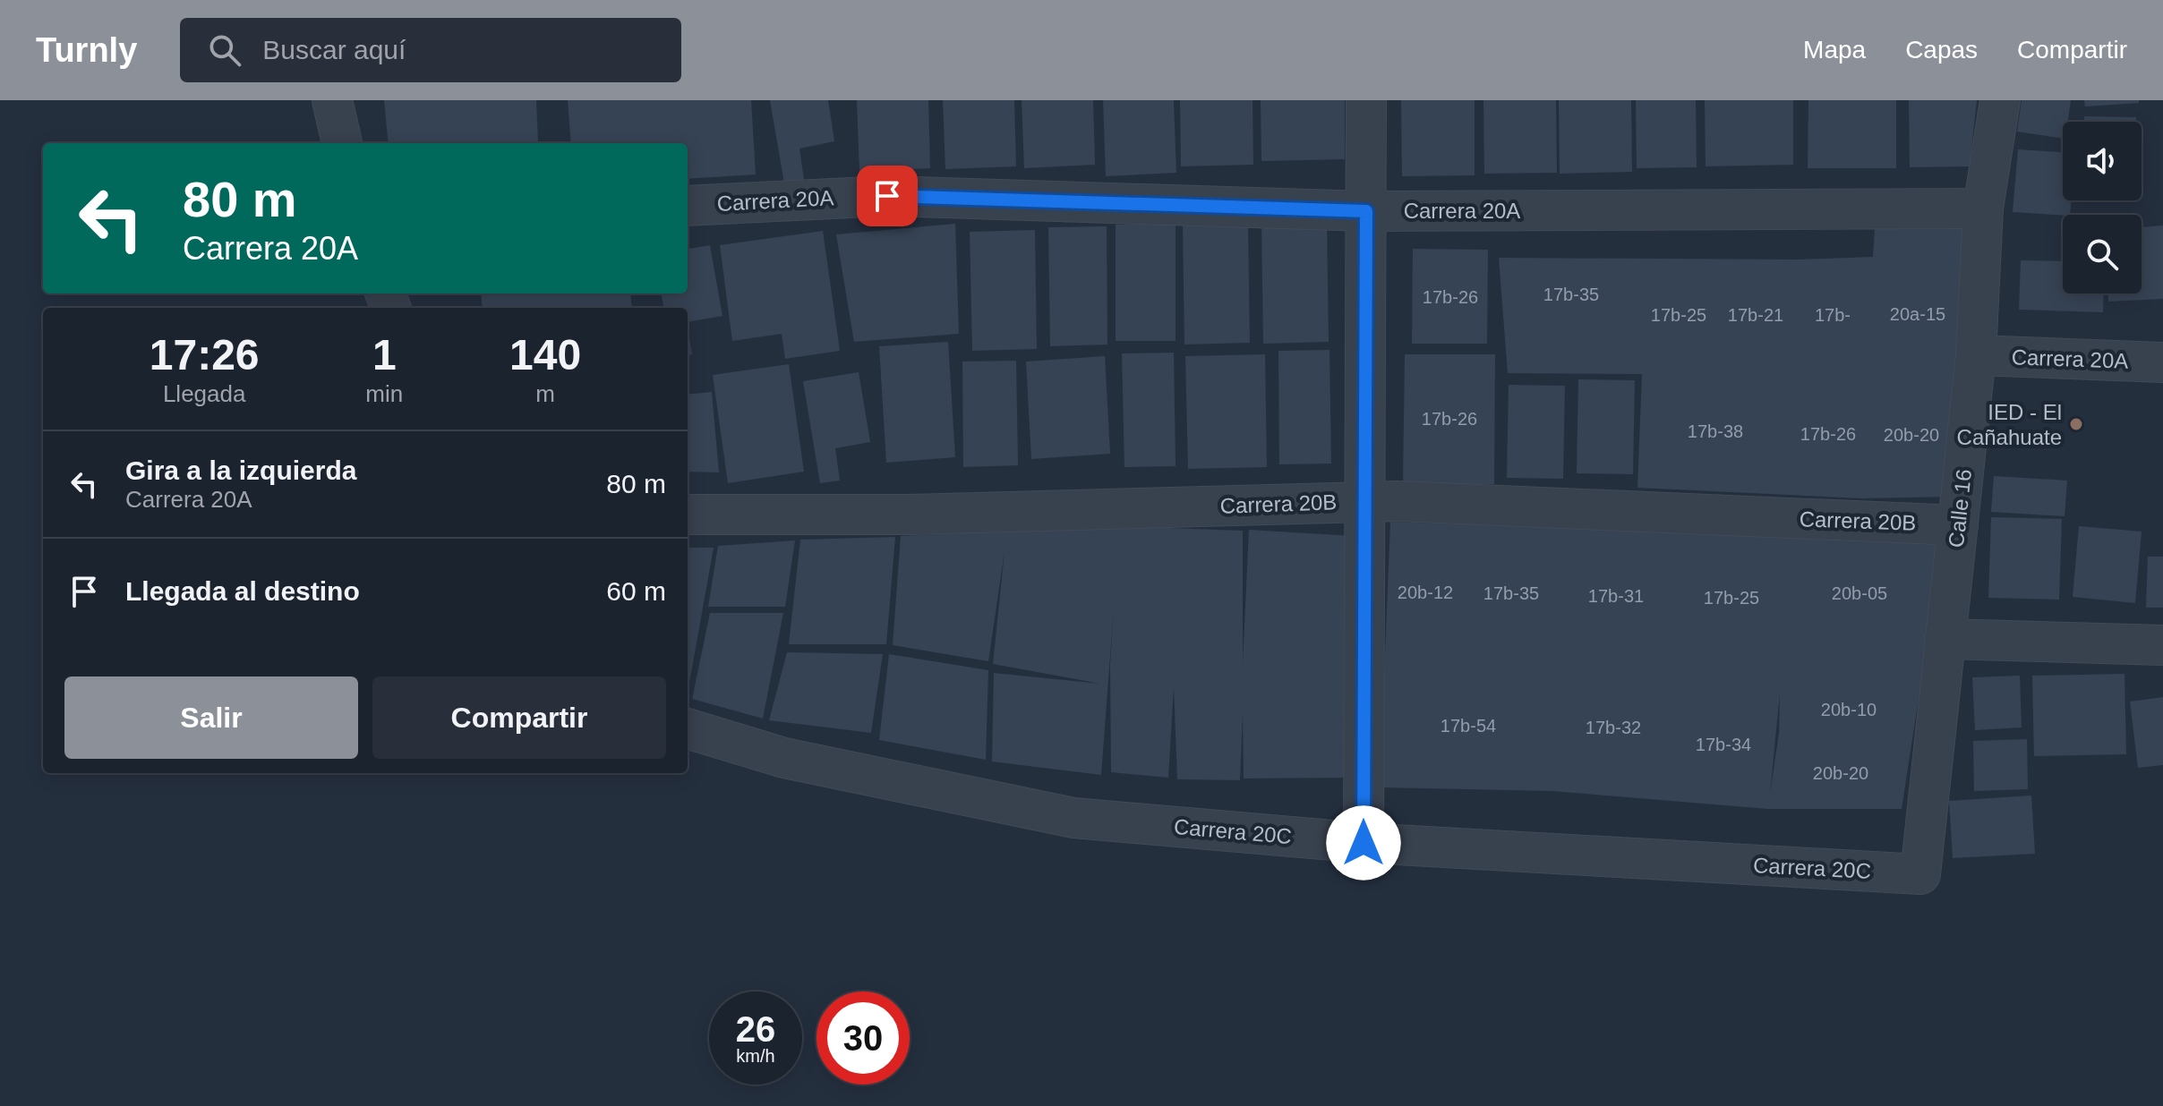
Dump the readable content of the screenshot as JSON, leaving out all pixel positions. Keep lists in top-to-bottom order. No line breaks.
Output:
{"streets":{"street":["Carrera 20A","Carrera 20B","Calle 16","Carrera 20C"]},"crossings":[["Carrera 20A","Calle 16"],["Carrera 20B","Calle 16"],["Calle 16","Carrera 20C"]],"places":["IED - El Cañahuate"],"house_numbers":["17b-35","17b-26","20a-15","17b-25","17b-21","17b-","17b-26","17b-38","17b-26","20b-20","20b-12","17b-35","20b-05","17b-31","17b-25","20b-10","17b-54","17b-32","17b-34","20b-20"],"page":{"header":"Turnly","search":"Buscar aquí","nav":["Mapa","Capas","Compartir"],"turn":["80 m","Carrera 20A"],"eta":["17:26","Llegada","1","min","140","m"],"list":[{"name":"Gira a la izquierda","note":"Carrera 20A","value":"80 m"},{"name":"Llegada al destino","value":"60 m"}],"buttons":["Salir","Compartir"],"speed":"26 km/h","limit":"30"}}
